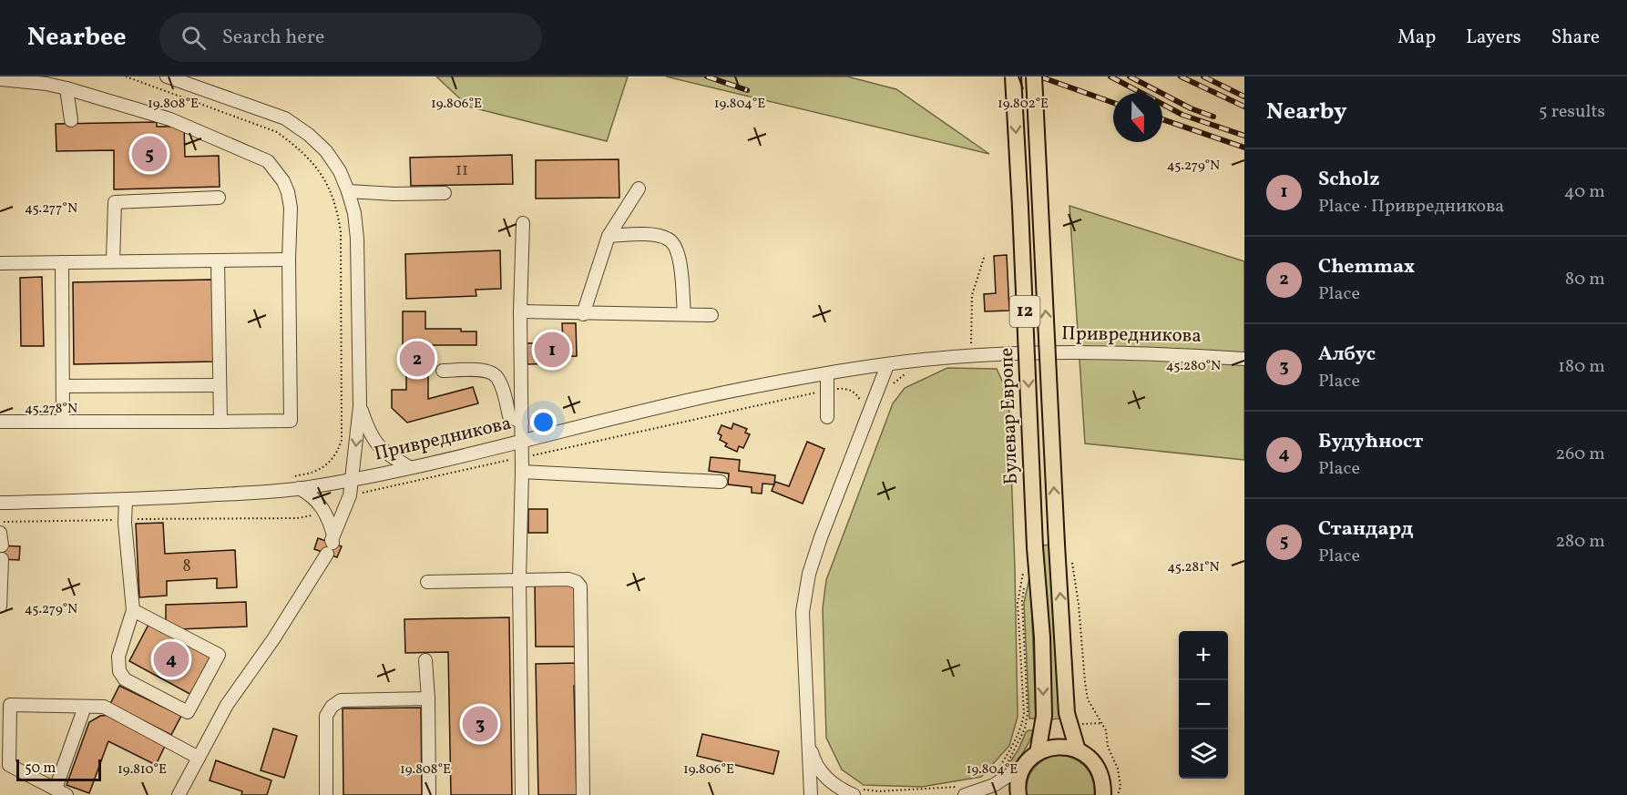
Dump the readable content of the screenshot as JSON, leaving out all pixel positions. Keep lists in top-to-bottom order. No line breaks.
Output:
{"streets":{"main road":["12","Булевар Европе"],"street":["Привредникова"]},"house_numbers":["11","8"],"scale_bar":"50 m","north":"bottom","page":{"header":"Nearbee","search":"Search here","nav":["Map","Layers","Share"],"heading":["Nearby","5 results"],"pins":["5","1","2","4","3"],"list":[{"mark":"1","name":"Scholz","note":"Place · Привредникова","value":"40 m"},{"mark":"2","name":"Chemmax","note":"Place","value":"80 m"},{"mark":"3","name":"Албус","note":"Place","value":"180 m"},{"mark":"4","name":"Будућност","note":"Place","value":"260 m"},{"mark":"5","name":"Стандард","note":"Place","value":"280 m"}],"map_buttons":["+","−"],"scale":"50 m"},"coordinates":["19.808°E","19.806°E","19.804°E","19.802°E","45.279°N","45.277°N","45.280°N","45.278°N","45.281°N","19.810°E"]}
